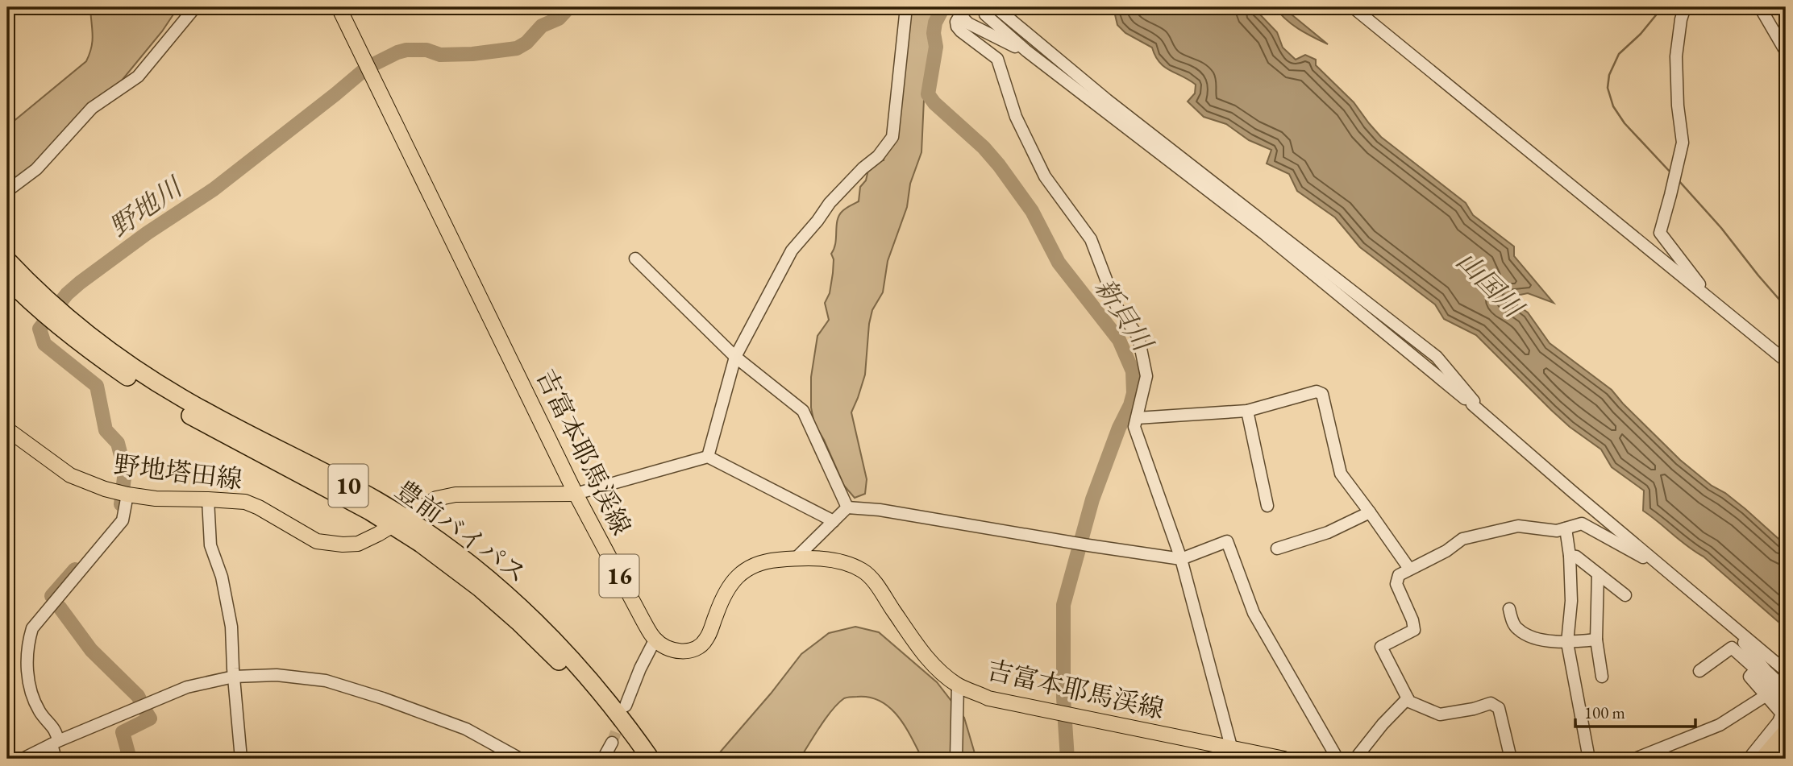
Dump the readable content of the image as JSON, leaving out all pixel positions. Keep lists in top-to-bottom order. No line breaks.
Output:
{"streets":{"highway":["10","豊前バイパス"],"main road":["吉富本耶馬渓線","野地塔田線","16"]},"crossings":[["吉富本耶馬渓線","野地塔田線"],["野地塔田線","豊前バイパス"]],"water":["野地川","山国川","新貝川"],"scale_bar":"100 m"}
